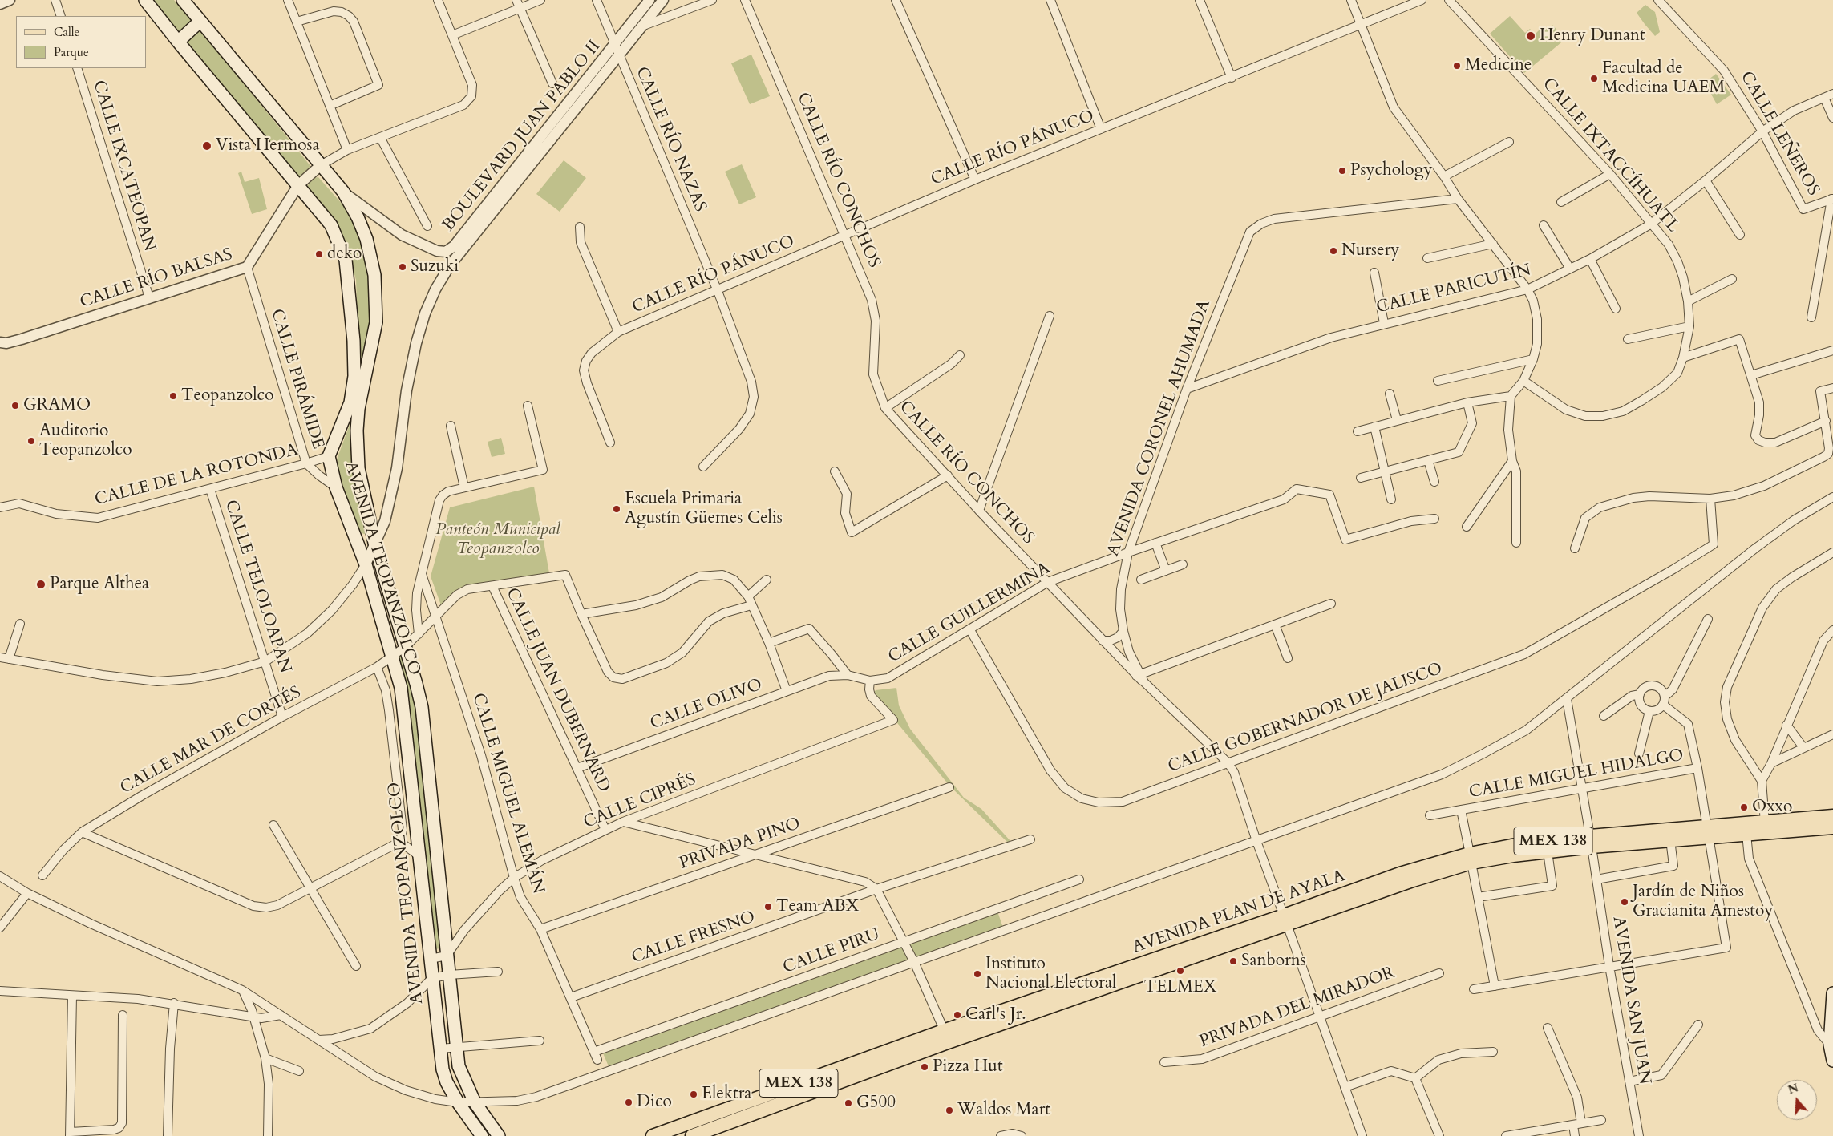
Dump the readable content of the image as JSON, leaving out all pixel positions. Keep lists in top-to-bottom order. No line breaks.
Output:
{"streets":{"main road":["AVENIDA TEOPANZOLCO","MEX 138","AVENIDA PLAN DE AYALA"],"street":["CALLE LEÑEROS","BOULEVARD JUAN PABLO II","CALLE RÍO NAZAS","CALLE RÍO PÁNUCO","CALLE IXTACCÍHUATL","CALLE IXCATEOPAN","CALLE RÍO CONCHOS","CALLE RÍO BALSAS","CALLE PARICUTÍN","CALLE PIRÁMIDE","AVENIDA CORONEL AHUMADA","CALLE DE LA ROTONDA","CALLE TELOLOAPAN","CALLE GUILLERMINA","CALLE JUAN DUBERNARD","CALLE OLIVO","CALLE GOBERNADOR DE JALISCO","CALLE MAR DE CORTÉS","CALLE MIGUEL HIDALGO","CALLE MIGUEL ALEMÁN","CALLE CIPRÉS","PRIVADA PINO","CALLE FRESNO","CALLE PIRU","AVENIDA SAN JUAN","PRIVADA DEL MIRADOR"]},"crossings":[["CALLE LEÑEROS","CALLE PARICUTÍN"],["BOULEVARD JUAN PABLO II","CALLE RÍO NAZAS"],["BOULEVARD JUAN PABLO II","AVENIDA TEOPANZOLCO"],["CALLE RÍO NAZAS","CALLE RÍO PÁNUCO"],["CALLE RÍO PÁNUCO","CALLE RÍO CONCHOS"],["CALLE IXTACCÍHUATL","CALLE PARICUTÍN"],["CALLE IXCATEOPAN","CALLE RÍO BALSAS"],["CALLE RÍO CONCHOS","AVENIDA CORONEL AHUMADA"],["CALLE RÍO CONCHOS","CALLE GUILLERMINA"],["CALLE RÍO BALSAS","CALLE PIRÁMIDE"],["CALLE RÍO BALSAS","AVENIDA TEOPANZOLCO"],["CALLE PARICUTÍN","AVENIDA CORONEL AHUMADA"],["CALLE PIRÁMIDE","CALLE DE LA ROTONDA"],["CALLE PIRÁMIDE","AVENIDA TEOPANZOLCO"],["AVENIDA CORONEL AHUMADA","CALLE GUILLERMINA"],["AVENIDA CORONEL AHUMADA","CALLE GOBERNADOR DE JALISCO"],["AVENIDA CORONEL AHUMADA","AVENIDA PLAN DE AYALA"],["AVENIDA CORONEL AHUMADA","PRIVADA DEL MIRADOR"],["CALLE DE LA ROTONDA","AVENIDA TEOPANZOLCO"],["CALLE DE LA ROTONDA","CALLE TELOLOAPAN"],["AVENIDA TEOPANZOLCO","CALLE MAR DE CORTÉS"],["AVENIDA TEOPANZOLCO","CALLE CIPRÉS"],["CALLE TELOLOAPAN","CALLE MAR DE CORTÉS"],["CALLE GUILLERMINA","CALLE OLIVO"],["CALLE GUILLERMINA","CALLE GOBERNADOR DE JALISCO"],["CALLE GUILLERMINA","CALLE CIPRÉS"],["CALLE JUAN DUBERNARD","CALLE OLIVO"],["CALLE JUAN DUBERNARD","CALLE MAR DE CORTÉS"],["CALLE JUAN DUBERNARD","CALLE CIPRÉS"],["CALLE MAR DE CORTÉS","CALLE MIGUEL ALEMÁN"],["CALLE MIGUEL HIDALGO","AVENIDA SAN JUAN"],["CALLE MIGUEL ALEMÁN","CALLE CIPRÉS"],["CALLE MIGUEL ALEMÁN","PRIVADA PINO"],["CALLE MIGUEL ALEMÁN","CALLE FRESNO"],["CALLE MIGUEL ALEMÁN","CALLE PIRU"],["AVENIDA PLAN DE AYALA","AVENIDA SAN JUAN"]],"parks":["Panteón Municipal Teopanzolco"],"places":["Henry Dunant","Medicine","Facultad de Medicina UAEM","Vista Hermosa","Psychology","Nursery","deko","Suzuki","Teopanzolco","GRAMO","Auditorio Teopanzolco","Escuela Primaria Agustín Güemes Celis","Parque Althea","Oxxo","Jardín de Niños Gracianita Amestoy","Team ABX","Sanborns","TELMEX","Instituto Nacional Electoral","Carl's Jr.","Pizza Hut","Elektra","Dico","G500","Waldos Mart"],"legend":["Calle","Parque"],"north":"top"}
